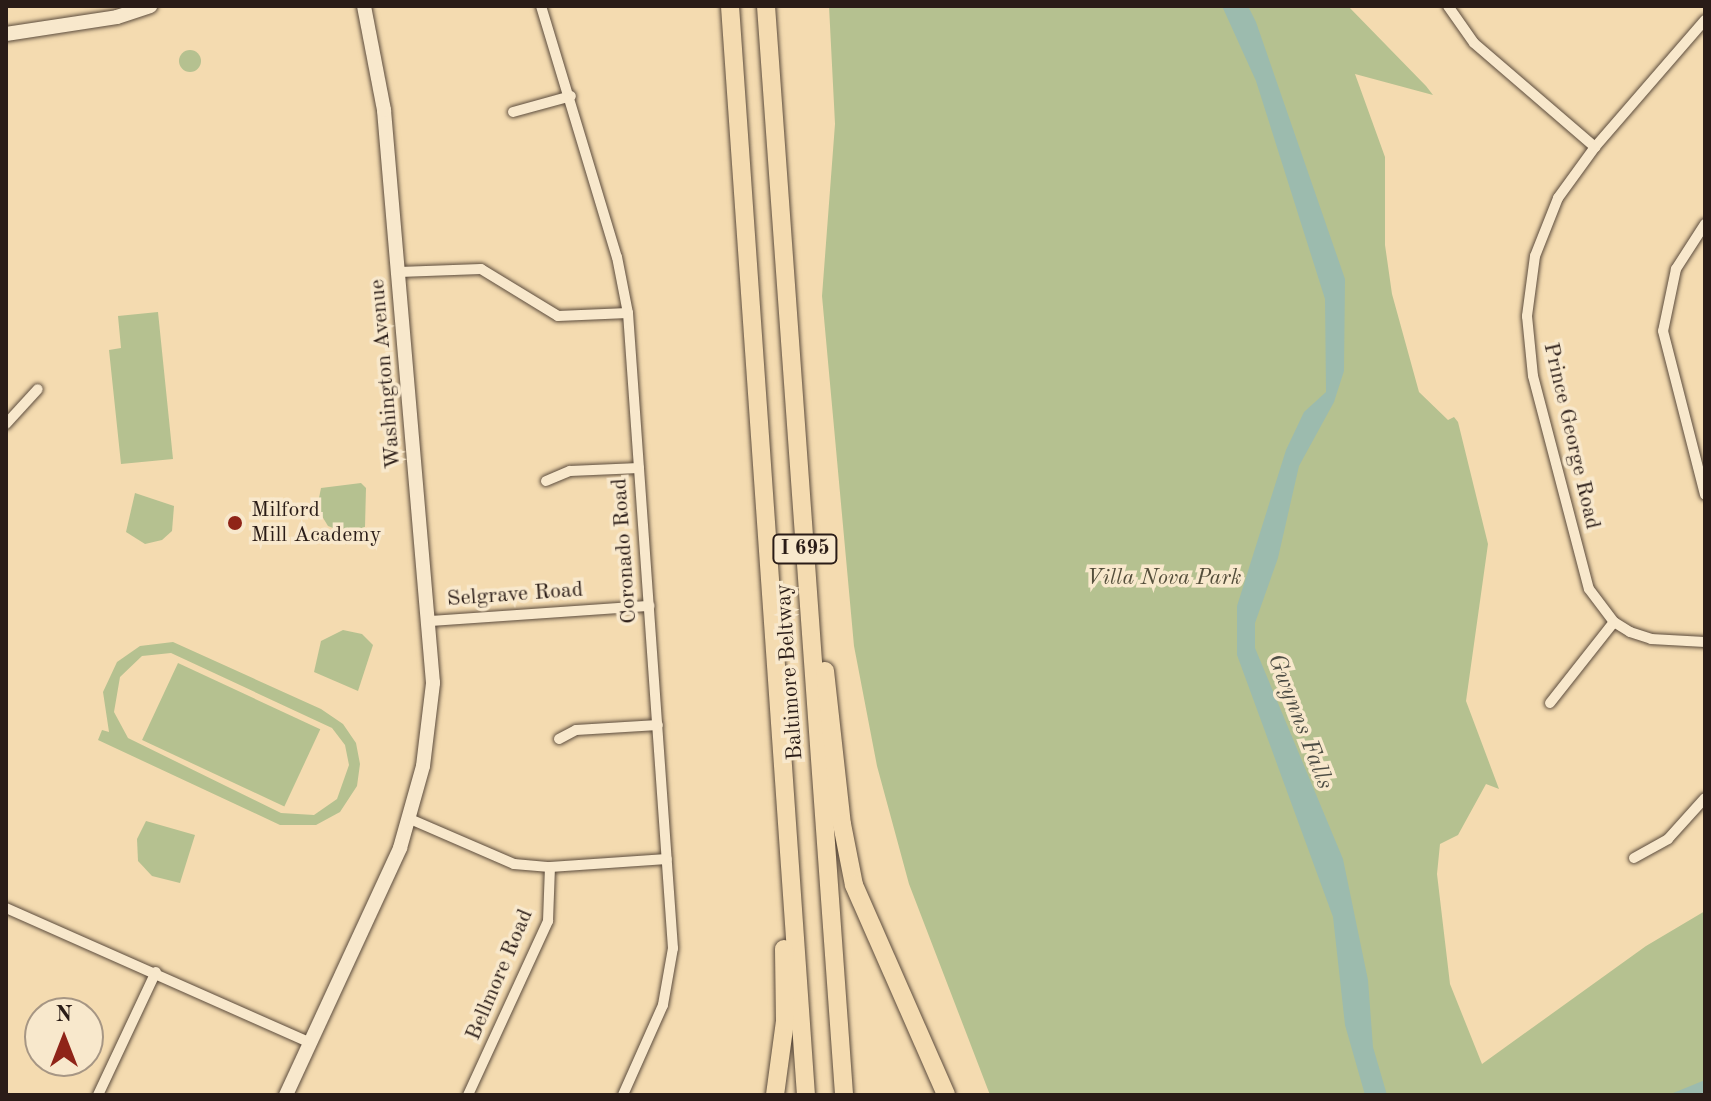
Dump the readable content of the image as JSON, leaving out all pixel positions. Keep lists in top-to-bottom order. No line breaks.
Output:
{"streets":{"highway":["I 695","Baltimore Beltway"],"main road":["Washington Avenue"],"street":["Prince George Road","Coronado Road","Selgrave Road","Bellmore Road"]},"crossings":[["Washington Avenue","Selgrave Road"],["Coronado Road","Selgrave Road"]],"water":["Gwynns Falls"],"parks":["Villa Nova Park"],"places":["Milford Mill Academy"],"north":"top"}
